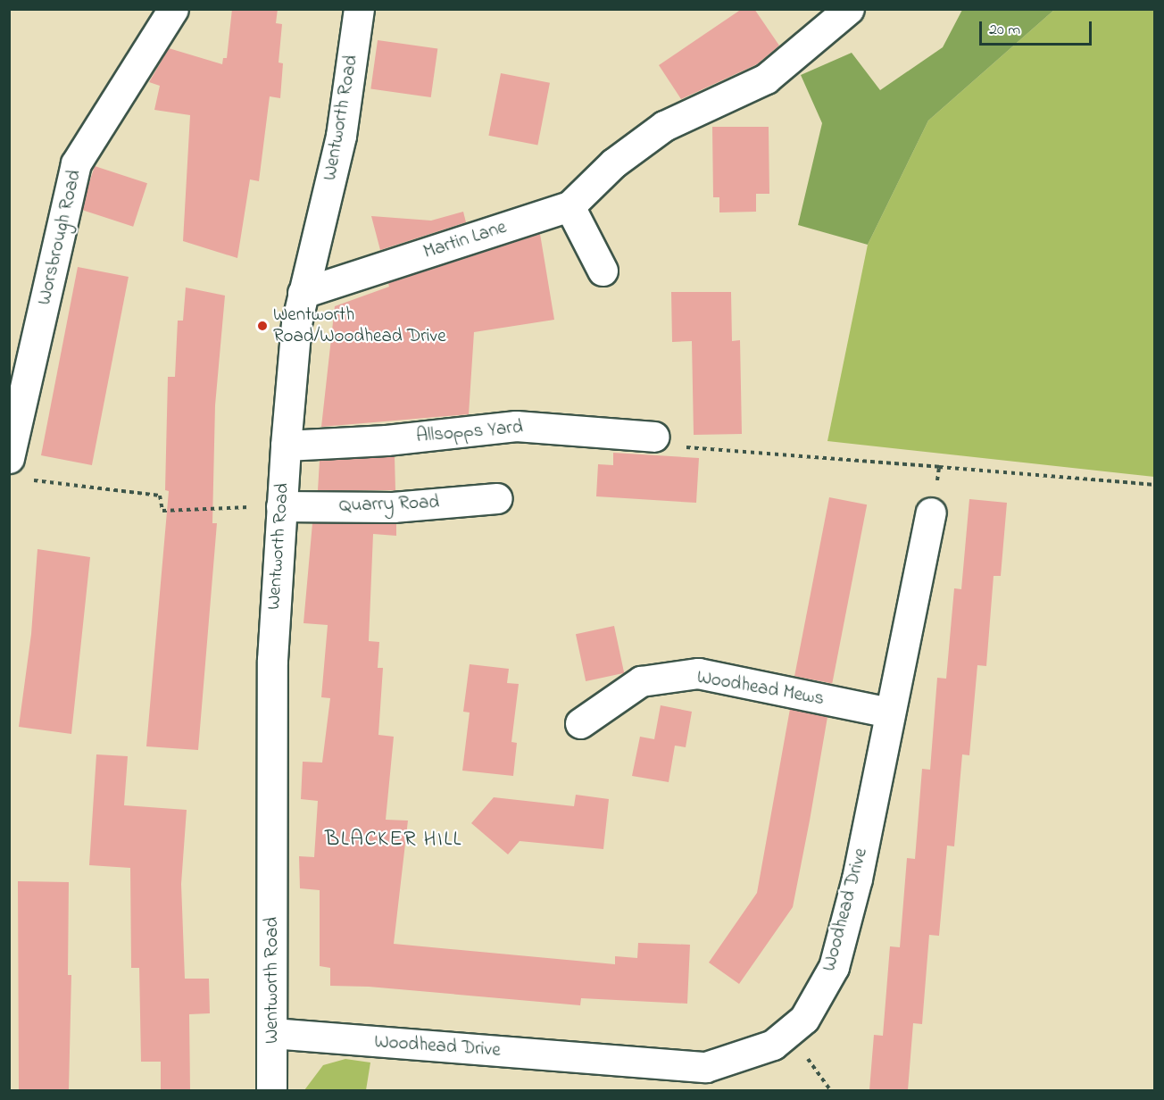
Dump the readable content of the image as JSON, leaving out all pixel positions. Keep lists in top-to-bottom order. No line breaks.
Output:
{"streets":{"street":["Wentworth Road","Worsbrough Road","Martin Lane","Allsopps Yard","Quarry Road","Woodhead Mews","Woodhead Drive"]},"crossings":[["Wentworth Road","Martin Lane"],["Wentworth Road","Allsopps Yard"],["Wentworth Road","Quarry Road"],["Wentworth Road","Woodhead Drive"],["Woodhead Mews","Woodhead Drive"]],"districts":["BLACKER HILL"],"places":["Wentworth Road/Woodhead Drive"],"scale_bar":"20 m"}
